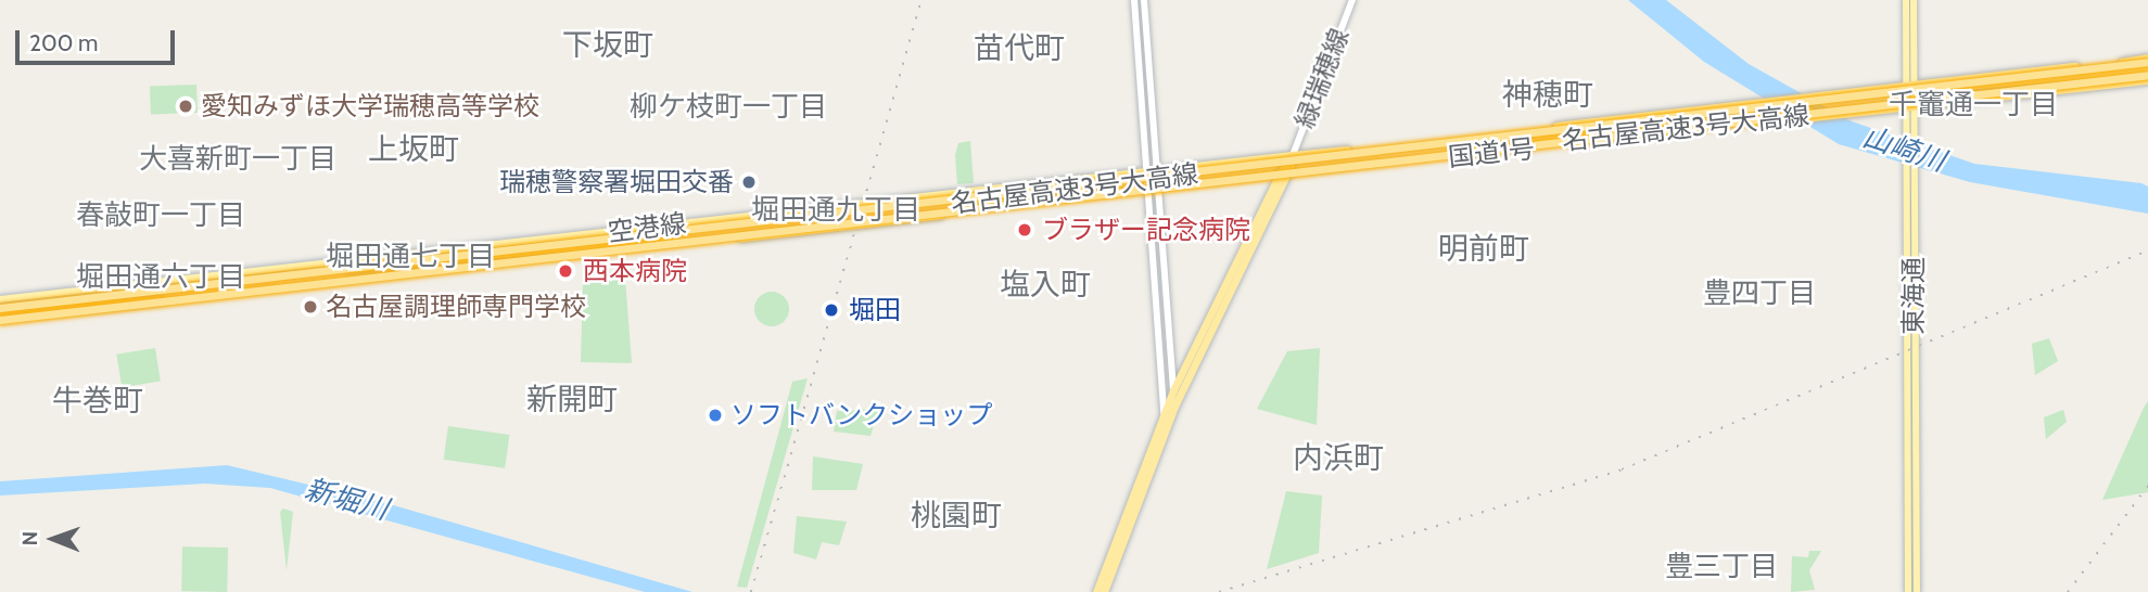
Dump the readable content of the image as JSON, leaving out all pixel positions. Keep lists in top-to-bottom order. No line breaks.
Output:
{"streets":{"highway":["名古屋高速3号大高線","国道1号"],"main road":["緑瑞穂線","空港線","東海通"]},"crossings":[["緑瑞穂線","国道1号"],["緑瑞穂線","空港線"],["名古屋高速3号大高線","国道1号"],["名古屋高速3号大高線","空港線"],["国道1号","空港線"],["国道1号","東海通"]],"districts":["下坂町","苗代町","神穂町","千竈通一丁目","柳ケ枝町一丁目","上坂町","大喜新町一丁目","堀田通九丁目","春敲町一丁目","明前町","堀田通七丁目","堀田通六丁目","塩入町","豊四丁目","新開町","牛巻町","内浜町","桃園町","豊三丁目"],"water":["山崎川","新堀川"],"places":["愛知みずほ大学瑞穂高等学校","瑞穂警察署堀田交番","ブラザー記念病院","西本病院","名古屋調理師専門学校","堀田","ソフトバンクショップ"],"scale_bar":"200 m","north":"left"}
